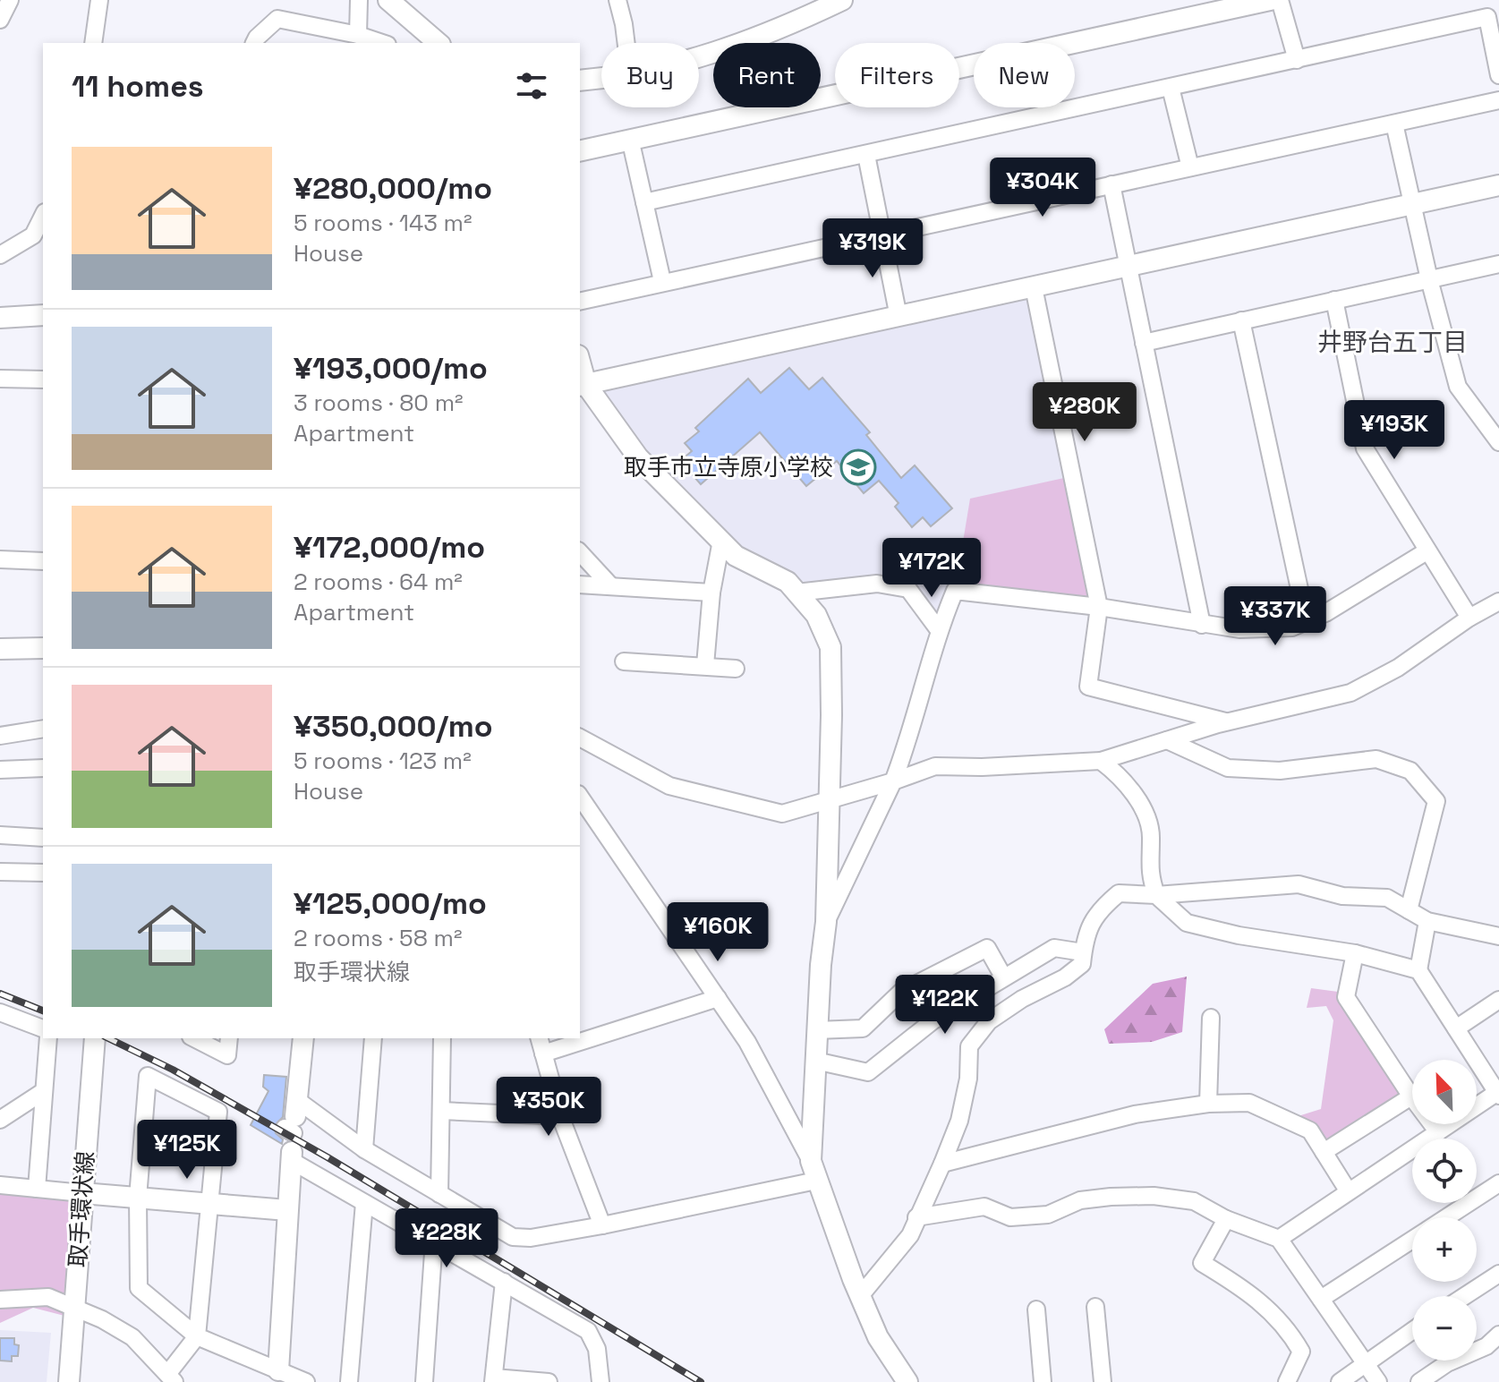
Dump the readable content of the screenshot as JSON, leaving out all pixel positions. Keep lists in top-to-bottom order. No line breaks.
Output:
{"streets":{"street":["取手環状線"]},"districts":["井野台五丁目"],"places":{"school or university":["取手市立寺原小学校"]},"north":"top left","page":{"chip":["Buy","Rent","Filters","New"],"heading":"11 homes","list":[{"name":"¥280,000/mo","note":"5 rooms · 143 m² · House"},{"name":"¥193,000/mo","note":"3 rooms · 80 m² · Apartment"},{"name":"¥172,000/mo","note":"2 rooms · 64 m² · Apartment"},{"name":"¥350,000/mo","note":"5 rooms · 123 m² · House"},{"name":"¥125,000/mo","note":"2 rooms · 58 m² · 取手環状線"}],"price":["¥304K","¥319K","¥280K","¥193K","¥172K","¥337K","¥160K","¥122K","¥350K","¥125K","¥228K"],"map_buttons":["+","−"]}}
